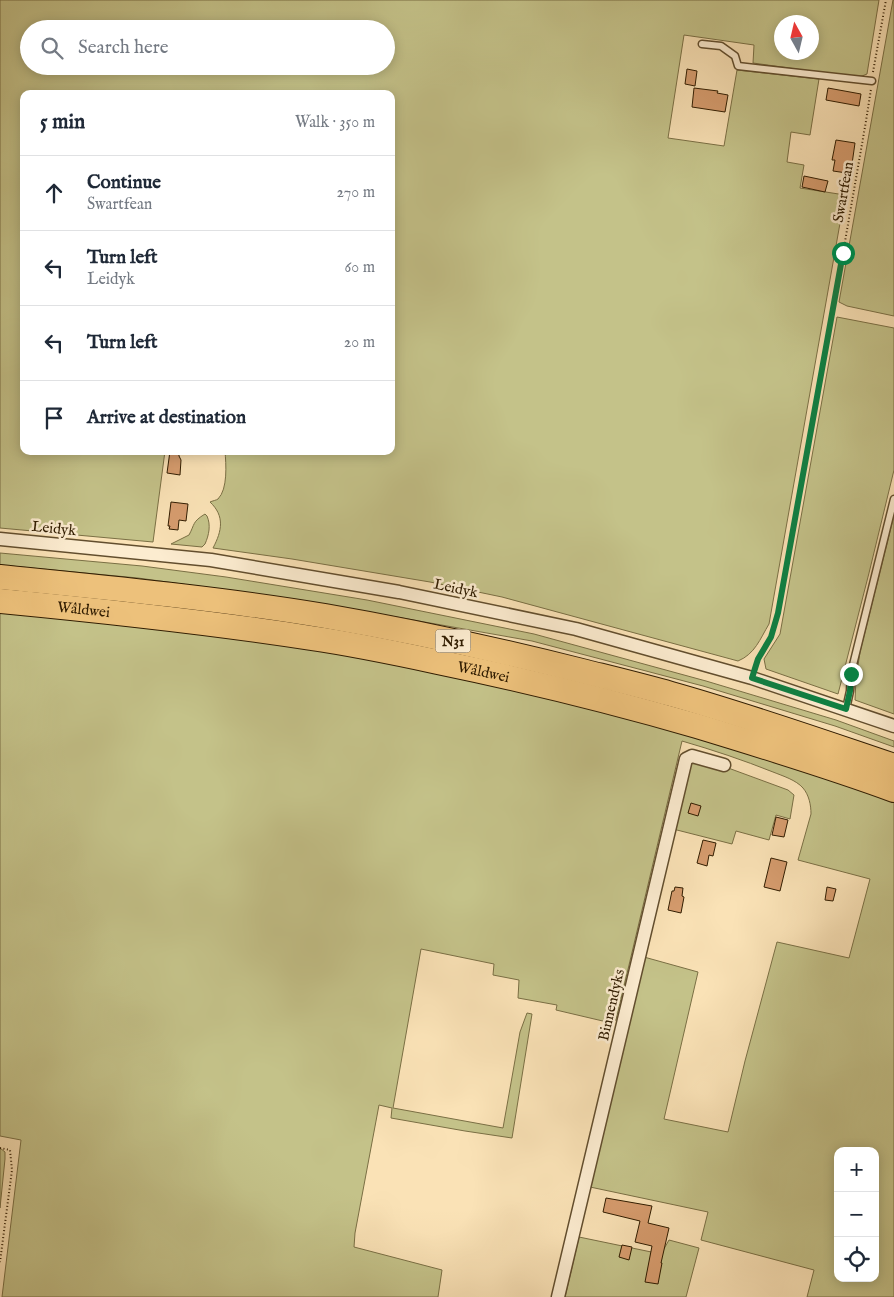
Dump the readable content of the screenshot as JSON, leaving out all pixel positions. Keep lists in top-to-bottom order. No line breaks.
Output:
{"streets":{"highway":["Wâldwei","N31"],"street":["Leidyk","Binnendyks"],"path":["Swartfean"]},"crossings":[["Swartfean","Leidyk"]],"north":"top","page":{"search":"Search here","heading":["5 min","Walk · 350 m"],"list":[["Continue","Swartfean","270 m"],["Turn left","Leidyk","60 m"],["Turn left","20 m"],"Arrive at destination"],"map_buttons":["+","−"]}}
